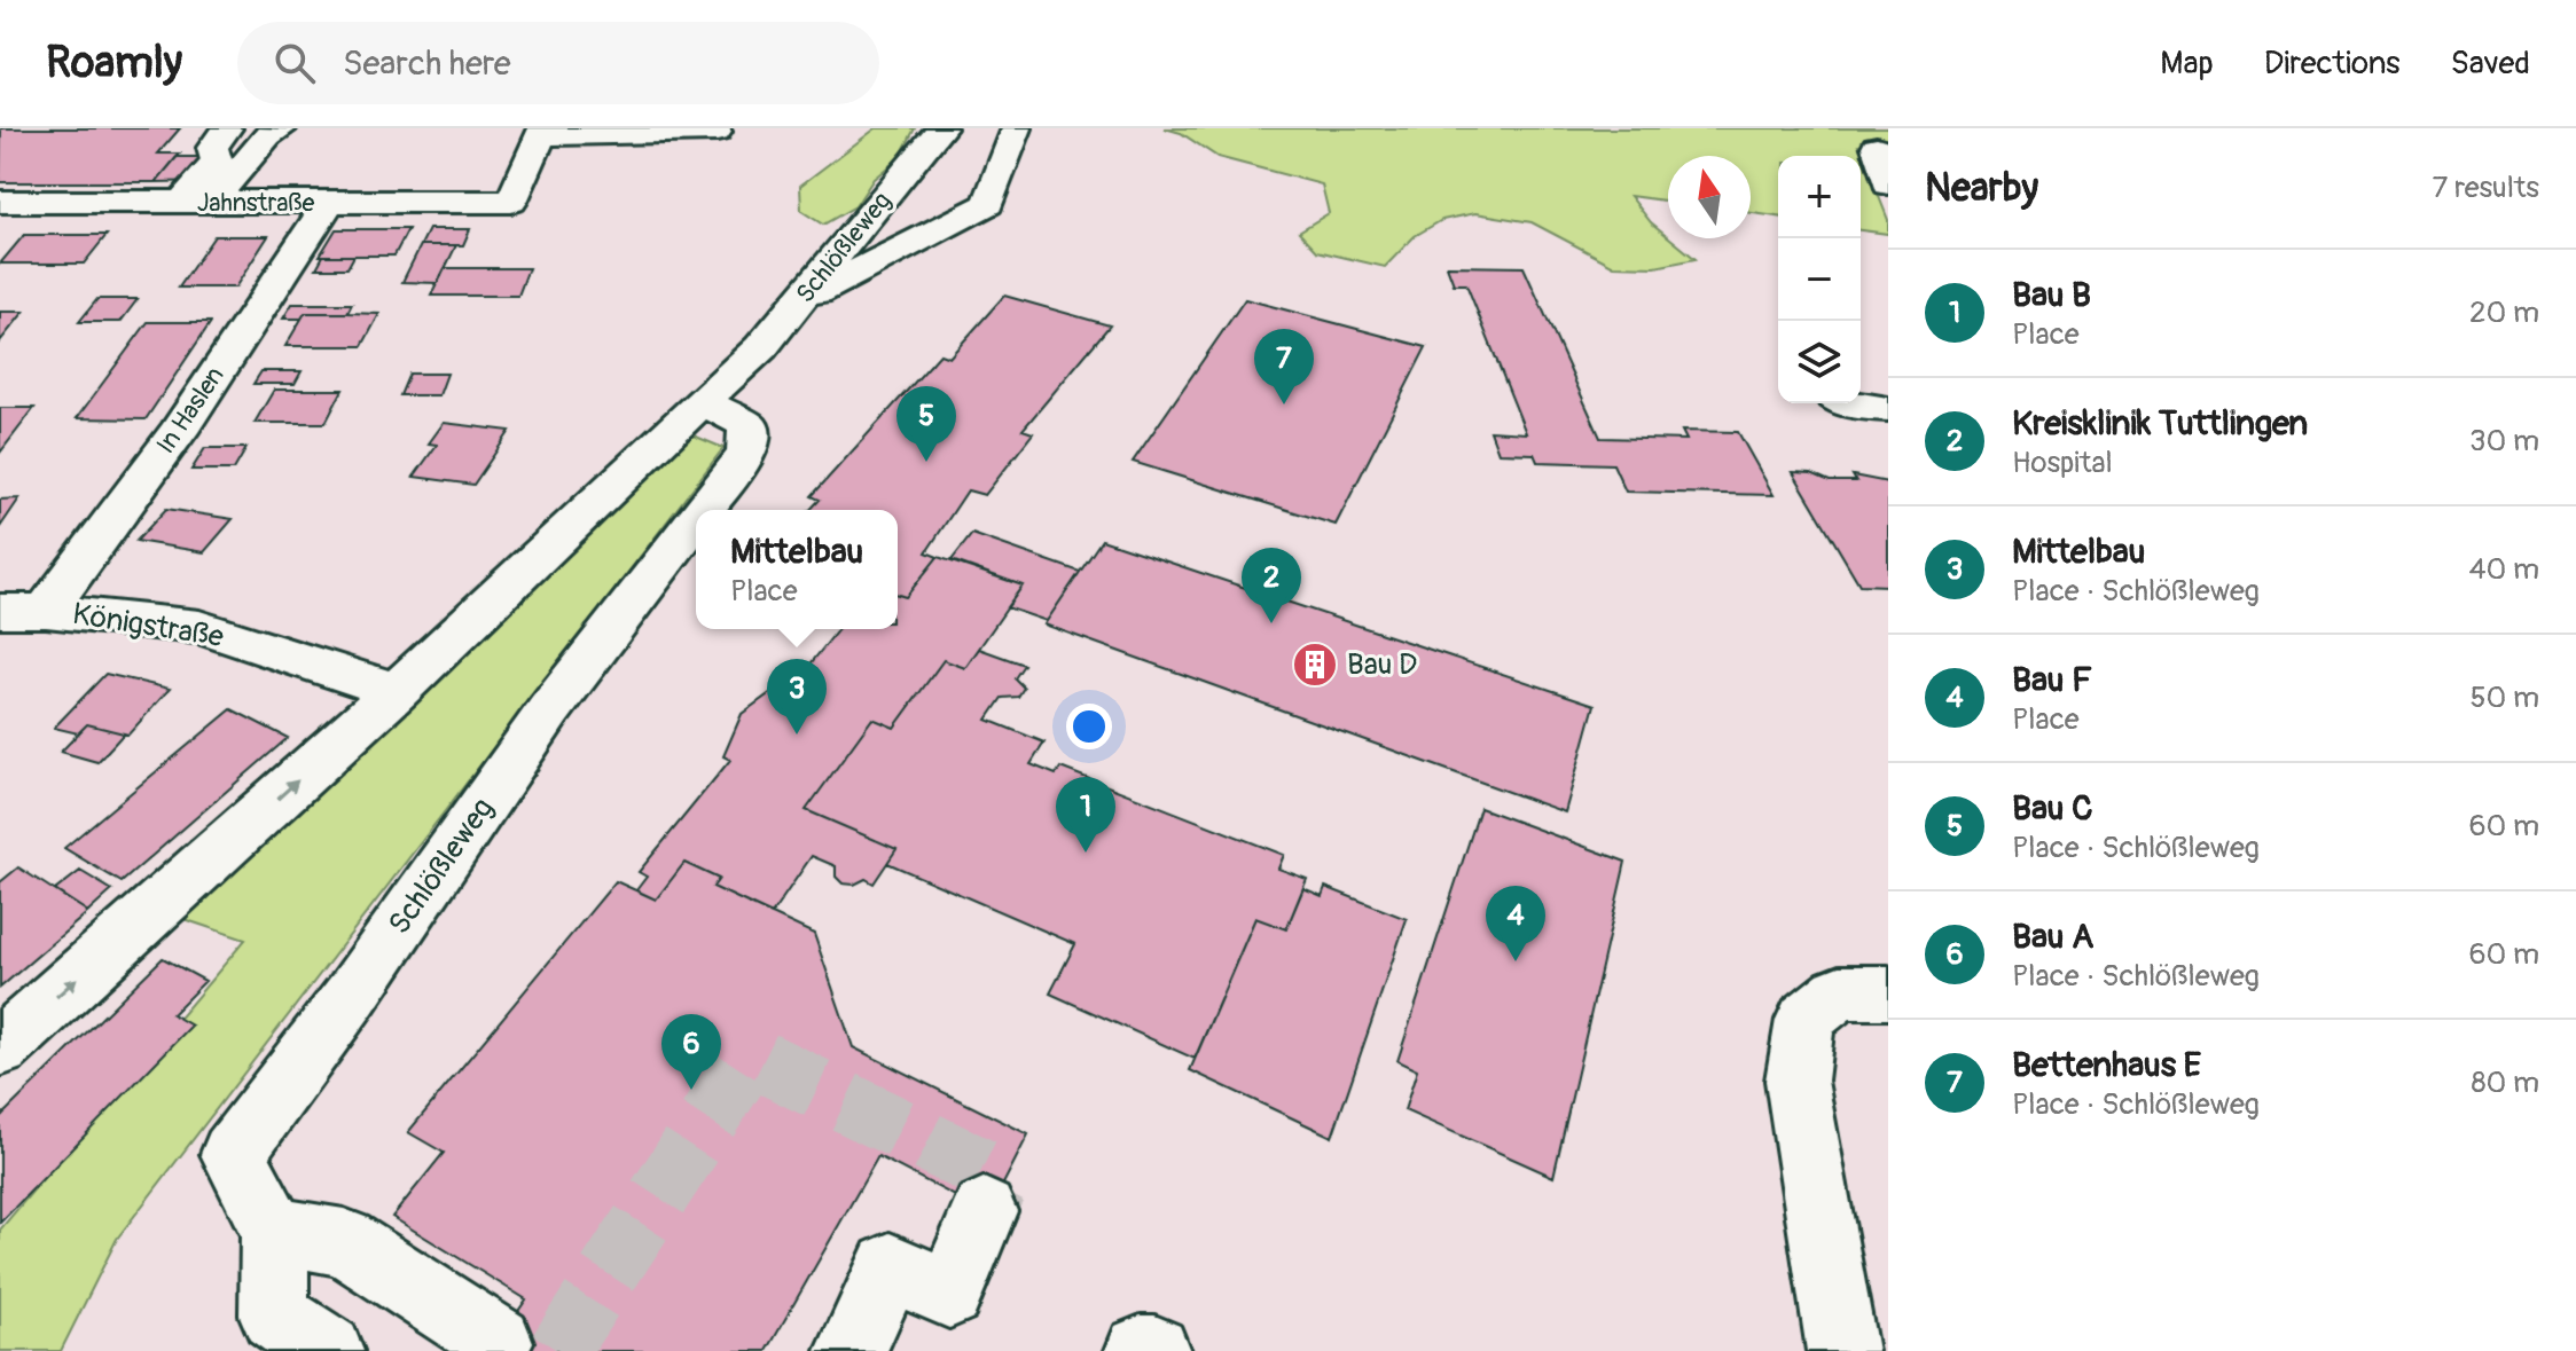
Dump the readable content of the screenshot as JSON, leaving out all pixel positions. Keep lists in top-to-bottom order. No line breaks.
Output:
{"streets":{"street":["Jahnstraße","Schlößleweg","In Haslen","Königstraße"]},"crossings":[["Jahnstraße","In Haslen"],["Schlößleweg","Königstraße"],["In Haslen","Königstraße"]],"places":{"building":["Bau D"]},"north":"top","page":{"header":"Roamly","search":"Search here","nav":["Map","Directions","Saved"],"heading":["Nearby","7 results"],"map_buttons":["+","−"],"list":[{"mark":"1","name":"Bau B","note":"Place","value":"20 m"},{"mark":"2","name":"Kreisklinik Tuttlingen","note":"Hospital","value":"30 m"},{"mark":"3","name":"Mittelbau","note":"Place · Schlößleweg","value":"40 m"},{"mark":"4","name":"Bau F","note":"Place","value":"50 m"},{"mark":"5","name":"Bau C","note":"Place · Schlößleweg","value":"60 m"},{"mark":"6","name":"Bau A","note":"Place · Schlößleweg","value":"60 m"},{"mark":"7","name":"Bettenhaus E","note":"Place · Schlößleweg","value":"80 m"}],"pins":["7","5","2","3","1","4","6"],"popup":["Mittelbau","Place"]}}
